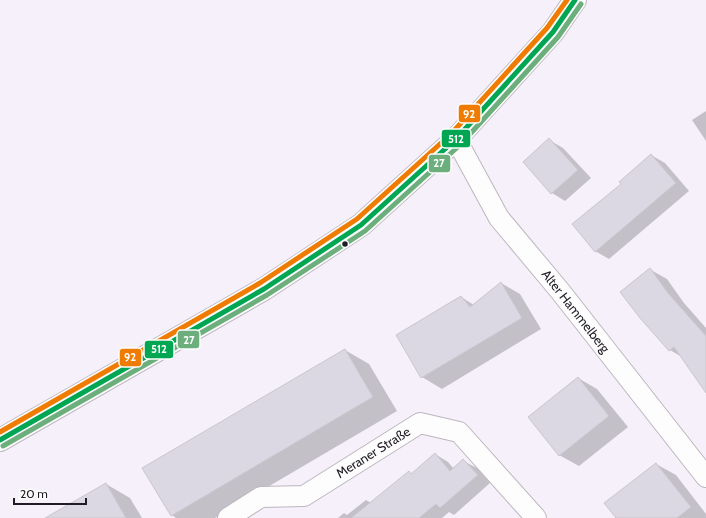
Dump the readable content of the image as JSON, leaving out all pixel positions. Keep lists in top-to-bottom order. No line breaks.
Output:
{"streets":{"street":["Alter Hammelberg","Meraner Straße"]},"lines":["transit line 512","transit line 92","transit line 27"],"scale_bar":"20 m"}
